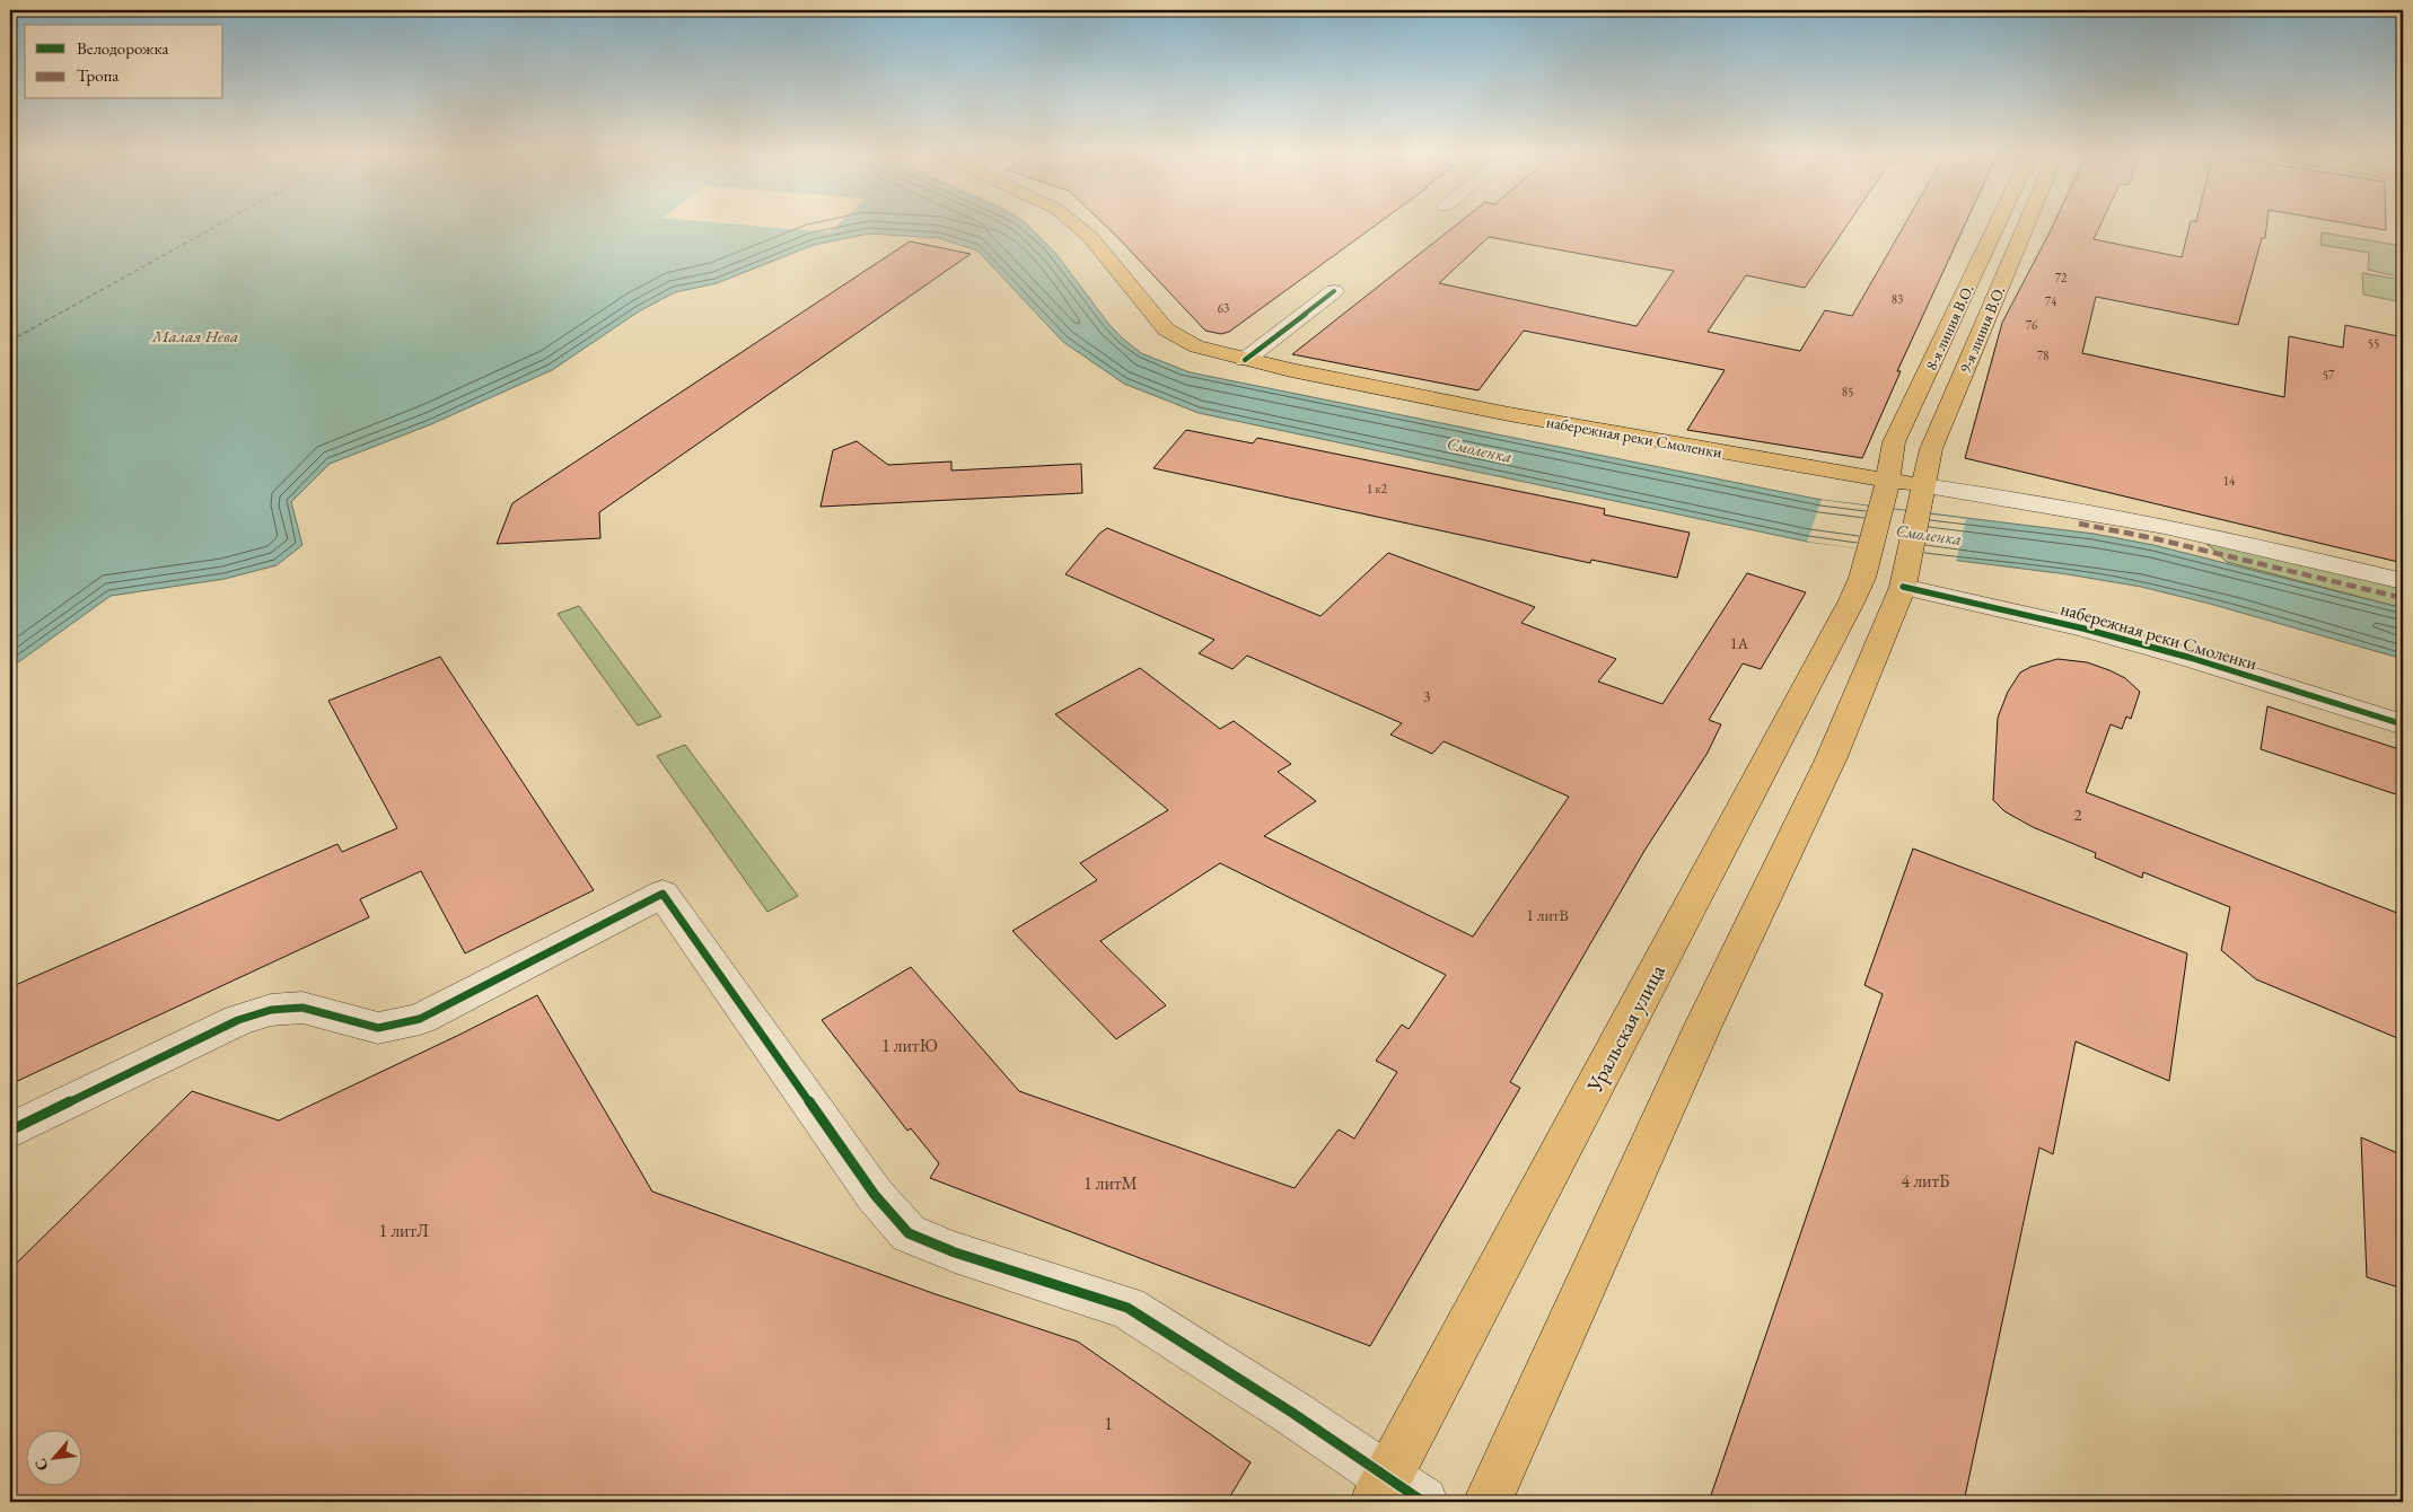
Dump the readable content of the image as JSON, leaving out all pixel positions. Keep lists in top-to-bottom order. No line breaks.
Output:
{"streets":{"main road":["8-я линия В.О.","9-я линия В.О.","набережная реки Смоленки","Уральская улица"]},"crossings":[["8-я линия В.О.","набережная реки Смоленки"],["8-я линия В.О.","Уральская улица"],["9-я линия В.О.","набережная реки Смоленки"]],"water":["Малая Нева","Смоленка"],"house_numbers":["72","83","74","63","76","55","78","57","85","14","1 к2","1А","3","2","1 литВ","1 литЮ","4 литБ","1 литМ","1 литЛ","1"],"legend":["Велодорожка","Тропа"],"north":"bottom left"}
